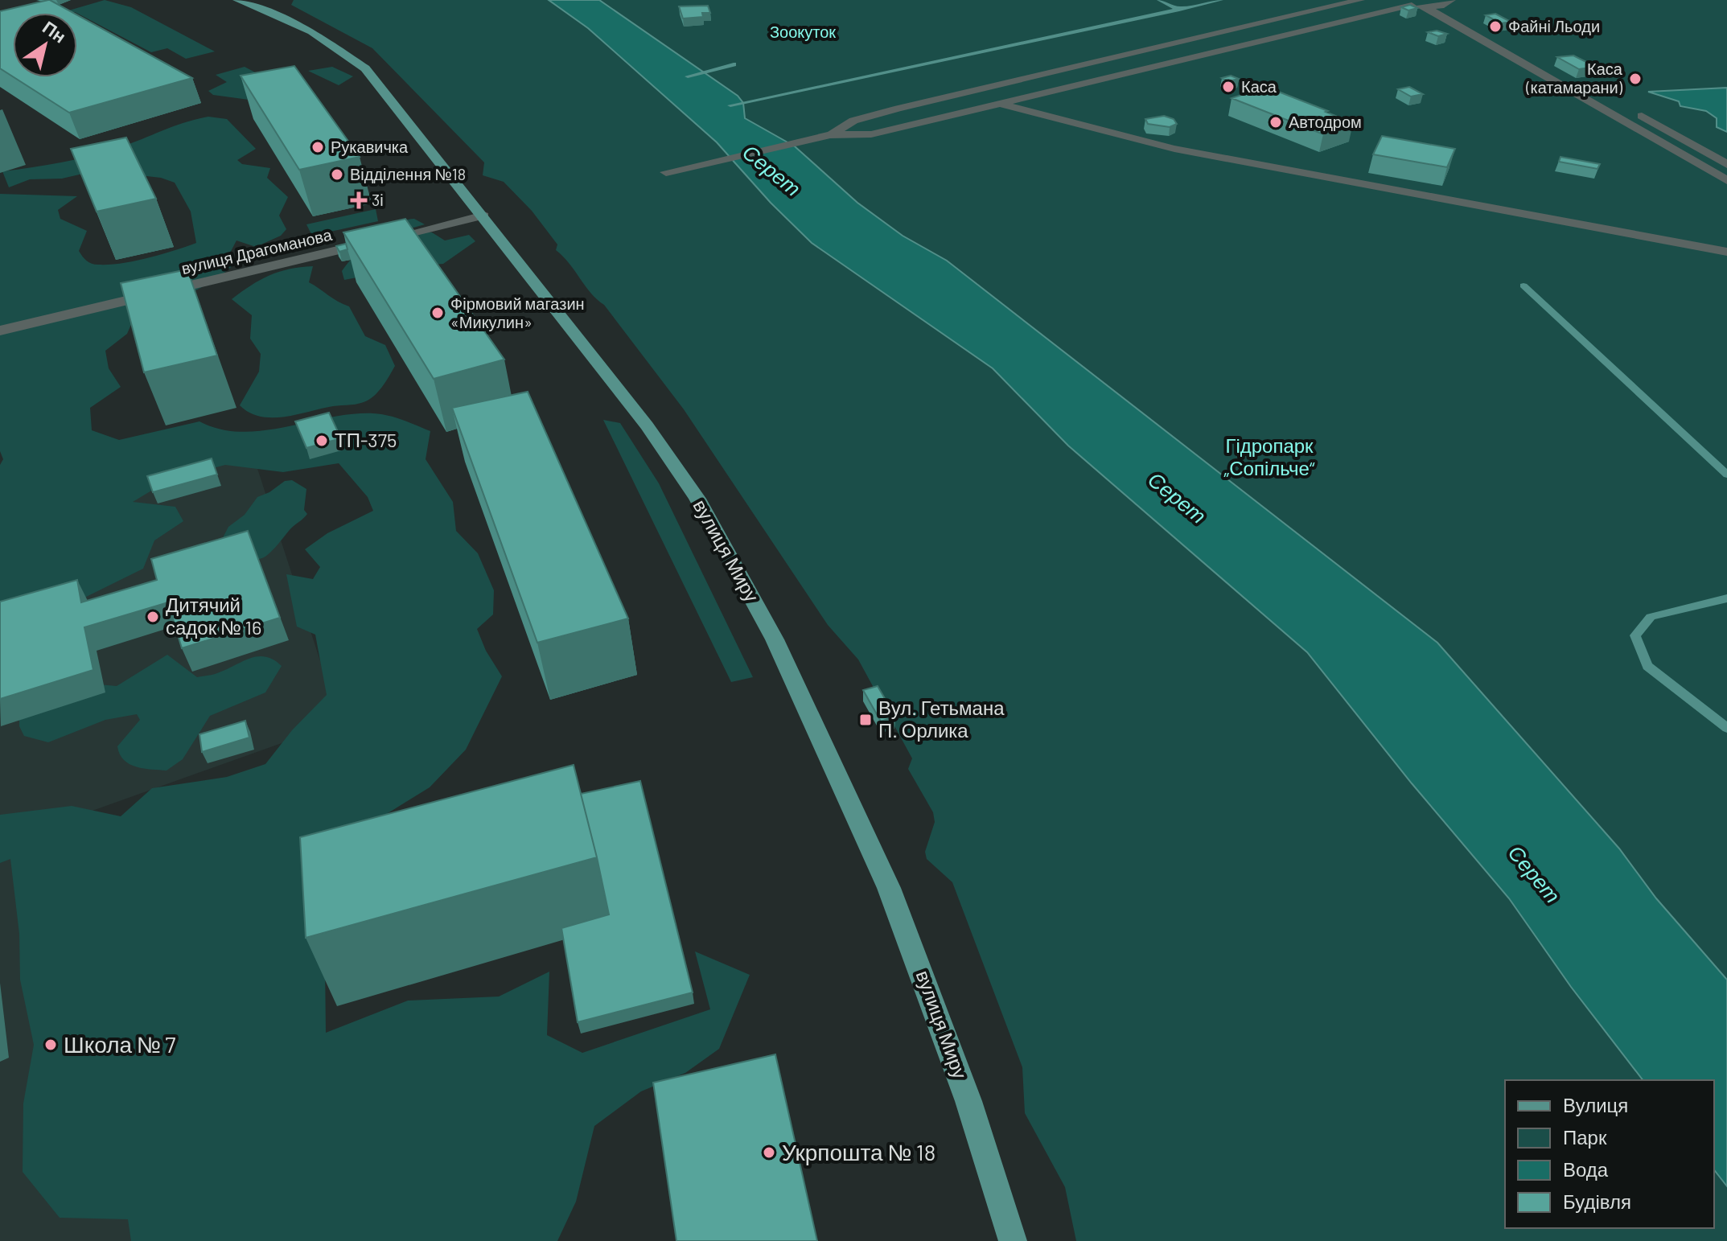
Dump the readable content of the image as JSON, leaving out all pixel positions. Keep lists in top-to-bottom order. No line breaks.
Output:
{"streets":{"main road":["вулиця Миру"],"street":["вулиця Драгоманова"]},"crossings":[["вулиця Драгоманова","вулиця Миру"]],"water":["Серет"],"parks":["Зоокуток","Гідропарк „Сопільче“"],"places":{"other":["Файні Льоди","Каса (катамарани)","Каса","Автодром","Рукавичка","Відділення №18","Фірмовий магазин «Микулин»","ТП-375","Дитячий садок № 16","Школа № 7","Укрпошта № 18"],"health":["3і"],"transit":["Вул. Гетьмана П. Орлика"]},"legend":["Вулиця","Парк","Вода","Будівля"],"north":"top right"}
